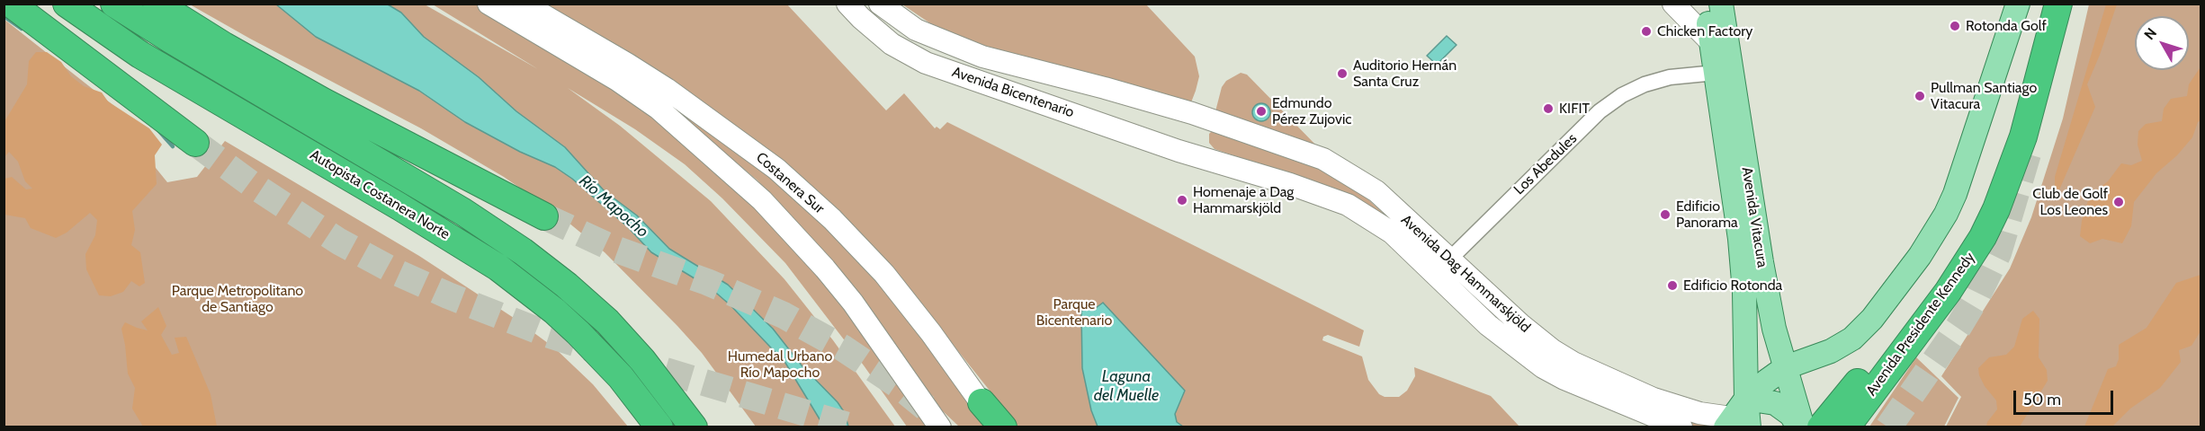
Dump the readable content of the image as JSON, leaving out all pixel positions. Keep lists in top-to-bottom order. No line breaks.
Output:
{"streets":{"highway":["Autopista Costanera Norte","Avenida Presidente Kennedy"],"main road":["Avenida Bicentenario","Costanera Sur","Avenida Vitacura","Avenida Dag Hammarskjöld"],"street":["Los Abedules"]},"crossings":[["Avenida Bicentenario","Avenida Dag Hammarskjöld"],["Los Abedules","Avenida Vitacura"],["Los Abedules","Avenida Dag Hammarskjöld"]],"water":["Río Mapocho","Laguna del Muelle"],"parks":["Parque Metropolitano de Santiago","Parque Bicentenario","Humedal Urbano Río Mapocho"],"places":["Rotonda Golf","Chicken Factory","Auditorio Hernán Santa Cruz","Pullman Santiago Vitacura","KIFIT","Edmundo Pérez Zujovic","Homenaje a Dag Hammarskjöld","Club de Golf Los Leones","Edificio Panorama","Edificio Rotonda"],"scale_bar":"50 m","north":"top left"}
